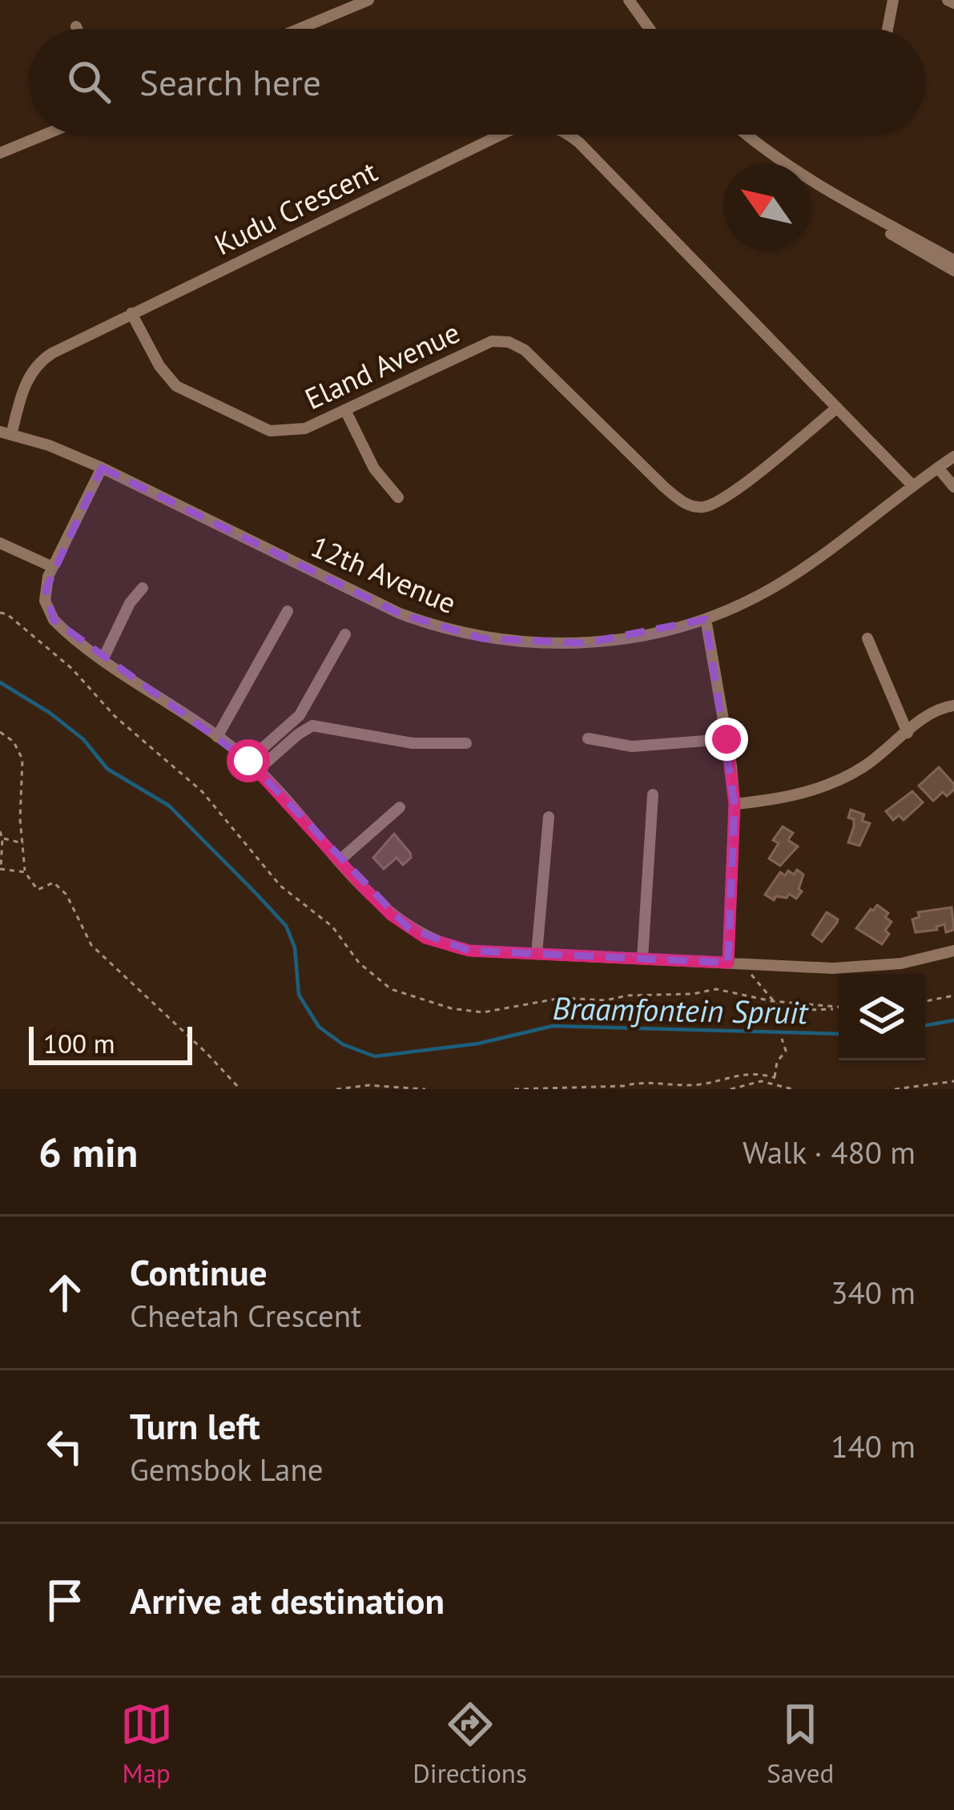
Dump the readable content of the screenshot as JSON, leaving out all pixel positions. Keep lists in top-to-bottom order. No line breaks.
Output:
{"streets":{"street":["Kudu Crescent","Eland Avenue","12th Avenue"]},"crossings":[["Kudu Crescent","Eland Avenue"],["Kudu Crescent","12th Avenue"]],"water":["Braamfontein Spruit"],"scale_bar":"100 m","north":"top left","page":{"search":"Search here","scale":"100 m","heading":["6 min","Walk · 480 m"],"list":[["Continue","Cheetah Crescent","340 m"],["Turn left","Gemsbok Lane","140 m"],"Arrive at destination"],"nav":["Map","Directions","Saved"]}}
